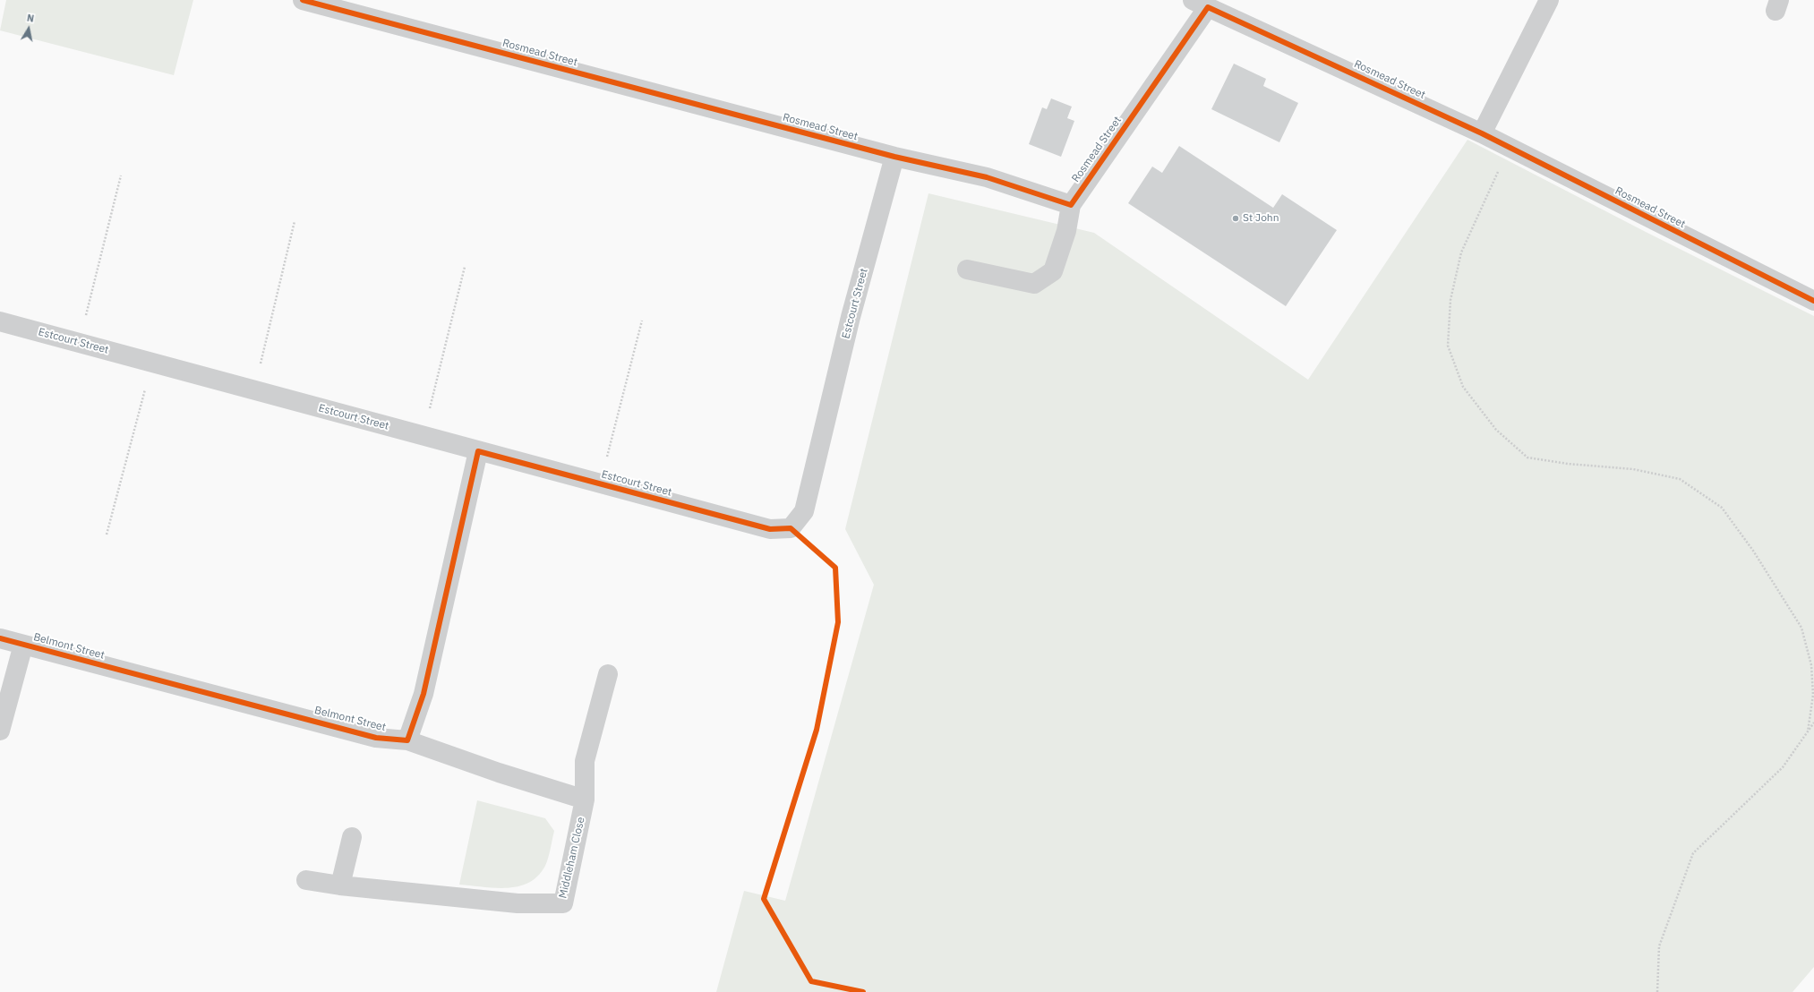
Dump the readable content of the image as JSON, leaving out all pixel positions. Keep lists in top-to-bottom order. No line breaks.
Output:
{"streets":{"street":["Rosmead Street","Estcourt Street","Belmont Street","Middleham Close"]},"crossings":[["Rosmead Street","Estcourt Street"]],"places":["St John"],"north":"top"}
